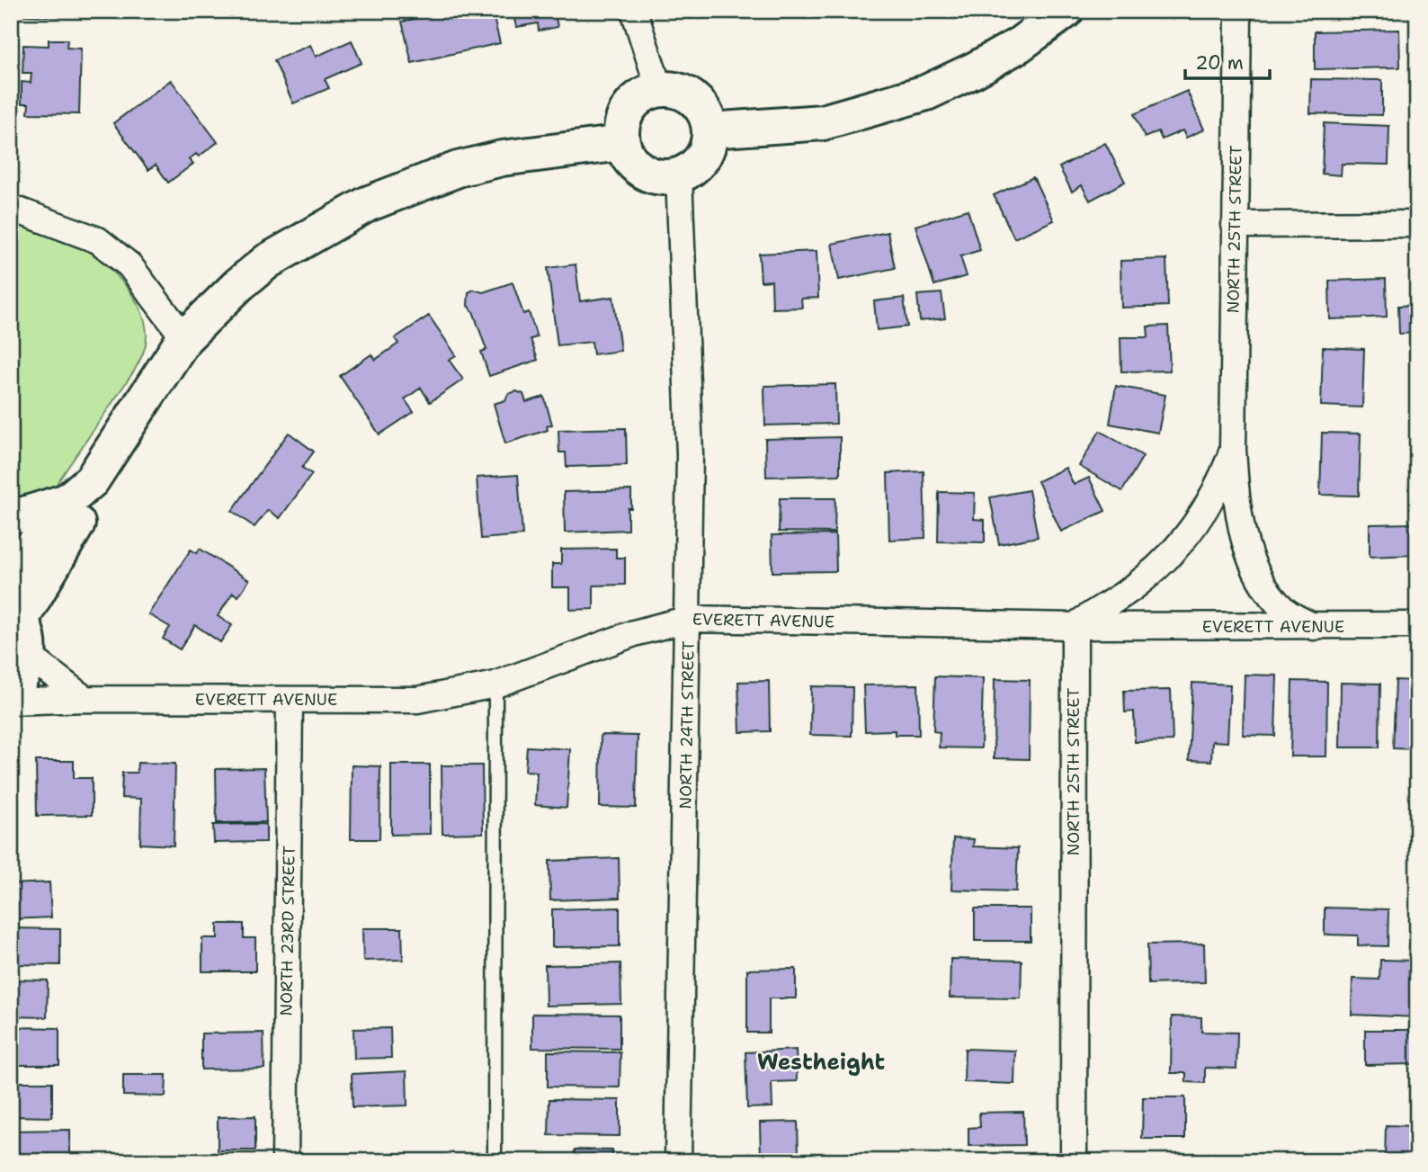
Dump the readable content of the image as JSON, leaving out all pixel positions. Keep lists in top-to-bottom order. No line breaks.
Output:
{"streets":{"street":["NORTH 25TH STREET","EVERETT AVENUE","NORTH 24TH STREET","NORTH 23RD STREET"]},"crossings":[["NORTH 25TH STREET","EVERETT AVENUE"],["EVERETT AVENUE","NORTH 24TH STREET"],["EVERETT AVENUE","NORTH 23RD STREET"]],"districts":["Westheight"],"scale_bar":"20 m"}
